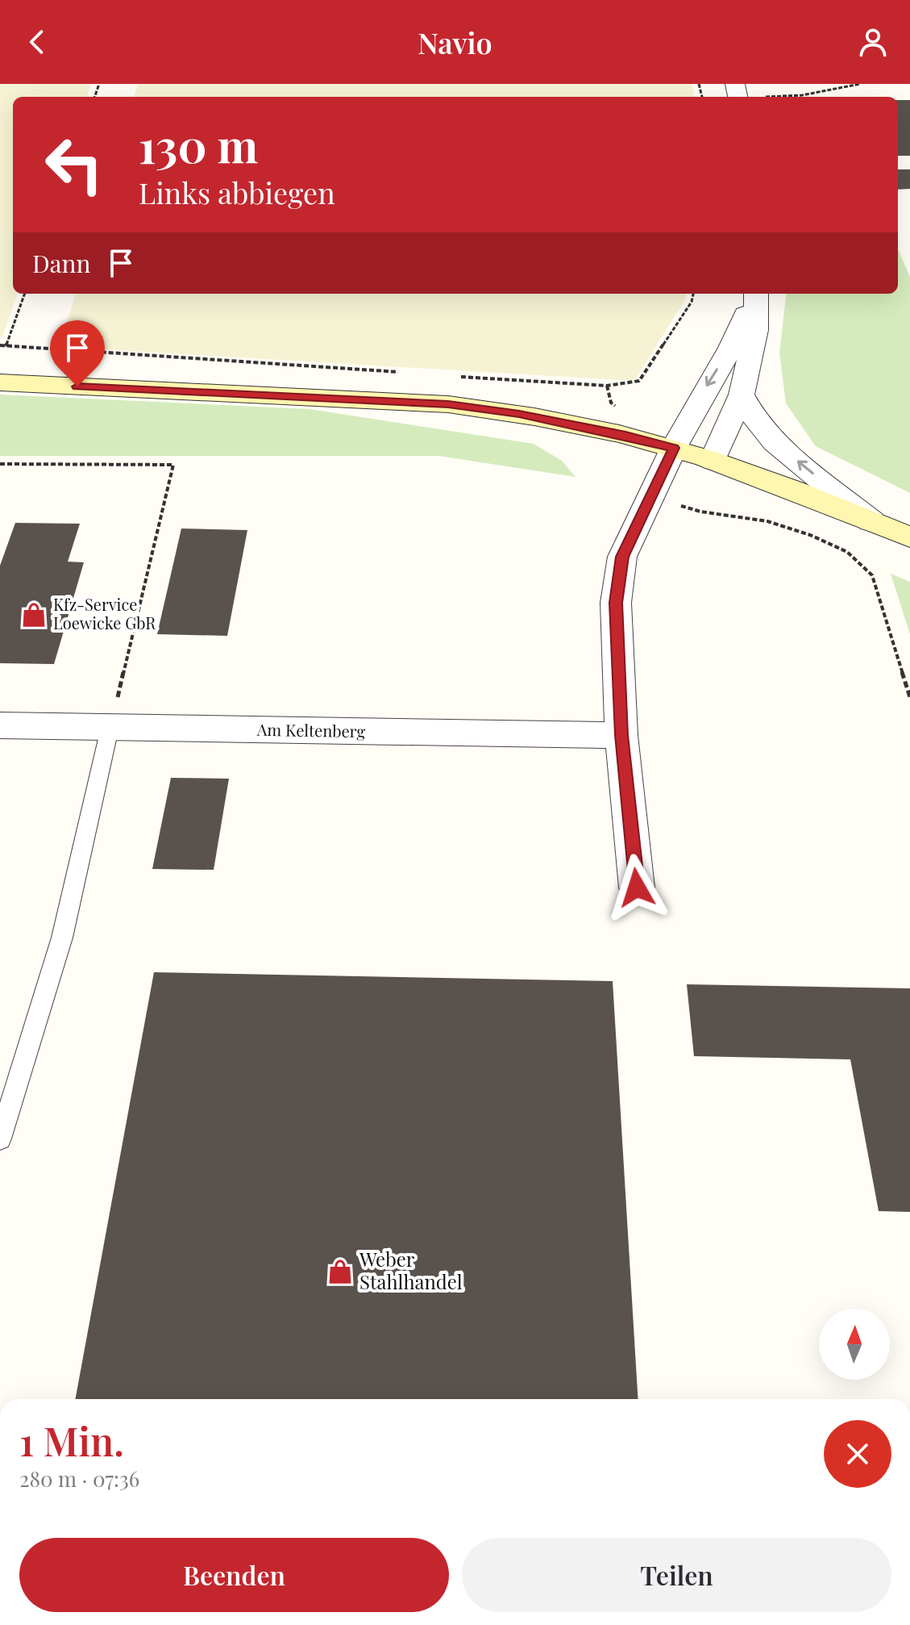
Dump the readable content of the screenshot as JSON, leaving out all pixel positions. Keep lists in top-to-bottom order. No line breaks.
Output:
{"streets":{"street":["Am Keltenberg"]},"places":{"shop":["Kfz-Service Loewicke GbR","Weber Stahlhandel"]},"north":"top","page":{"header":"Navio","turn":["130 m","Links abbiegen"],"then":"Dann","heading":["1 Min.","280 m · 07:36"],"buttons":["Beenden","Teilen"]}}
